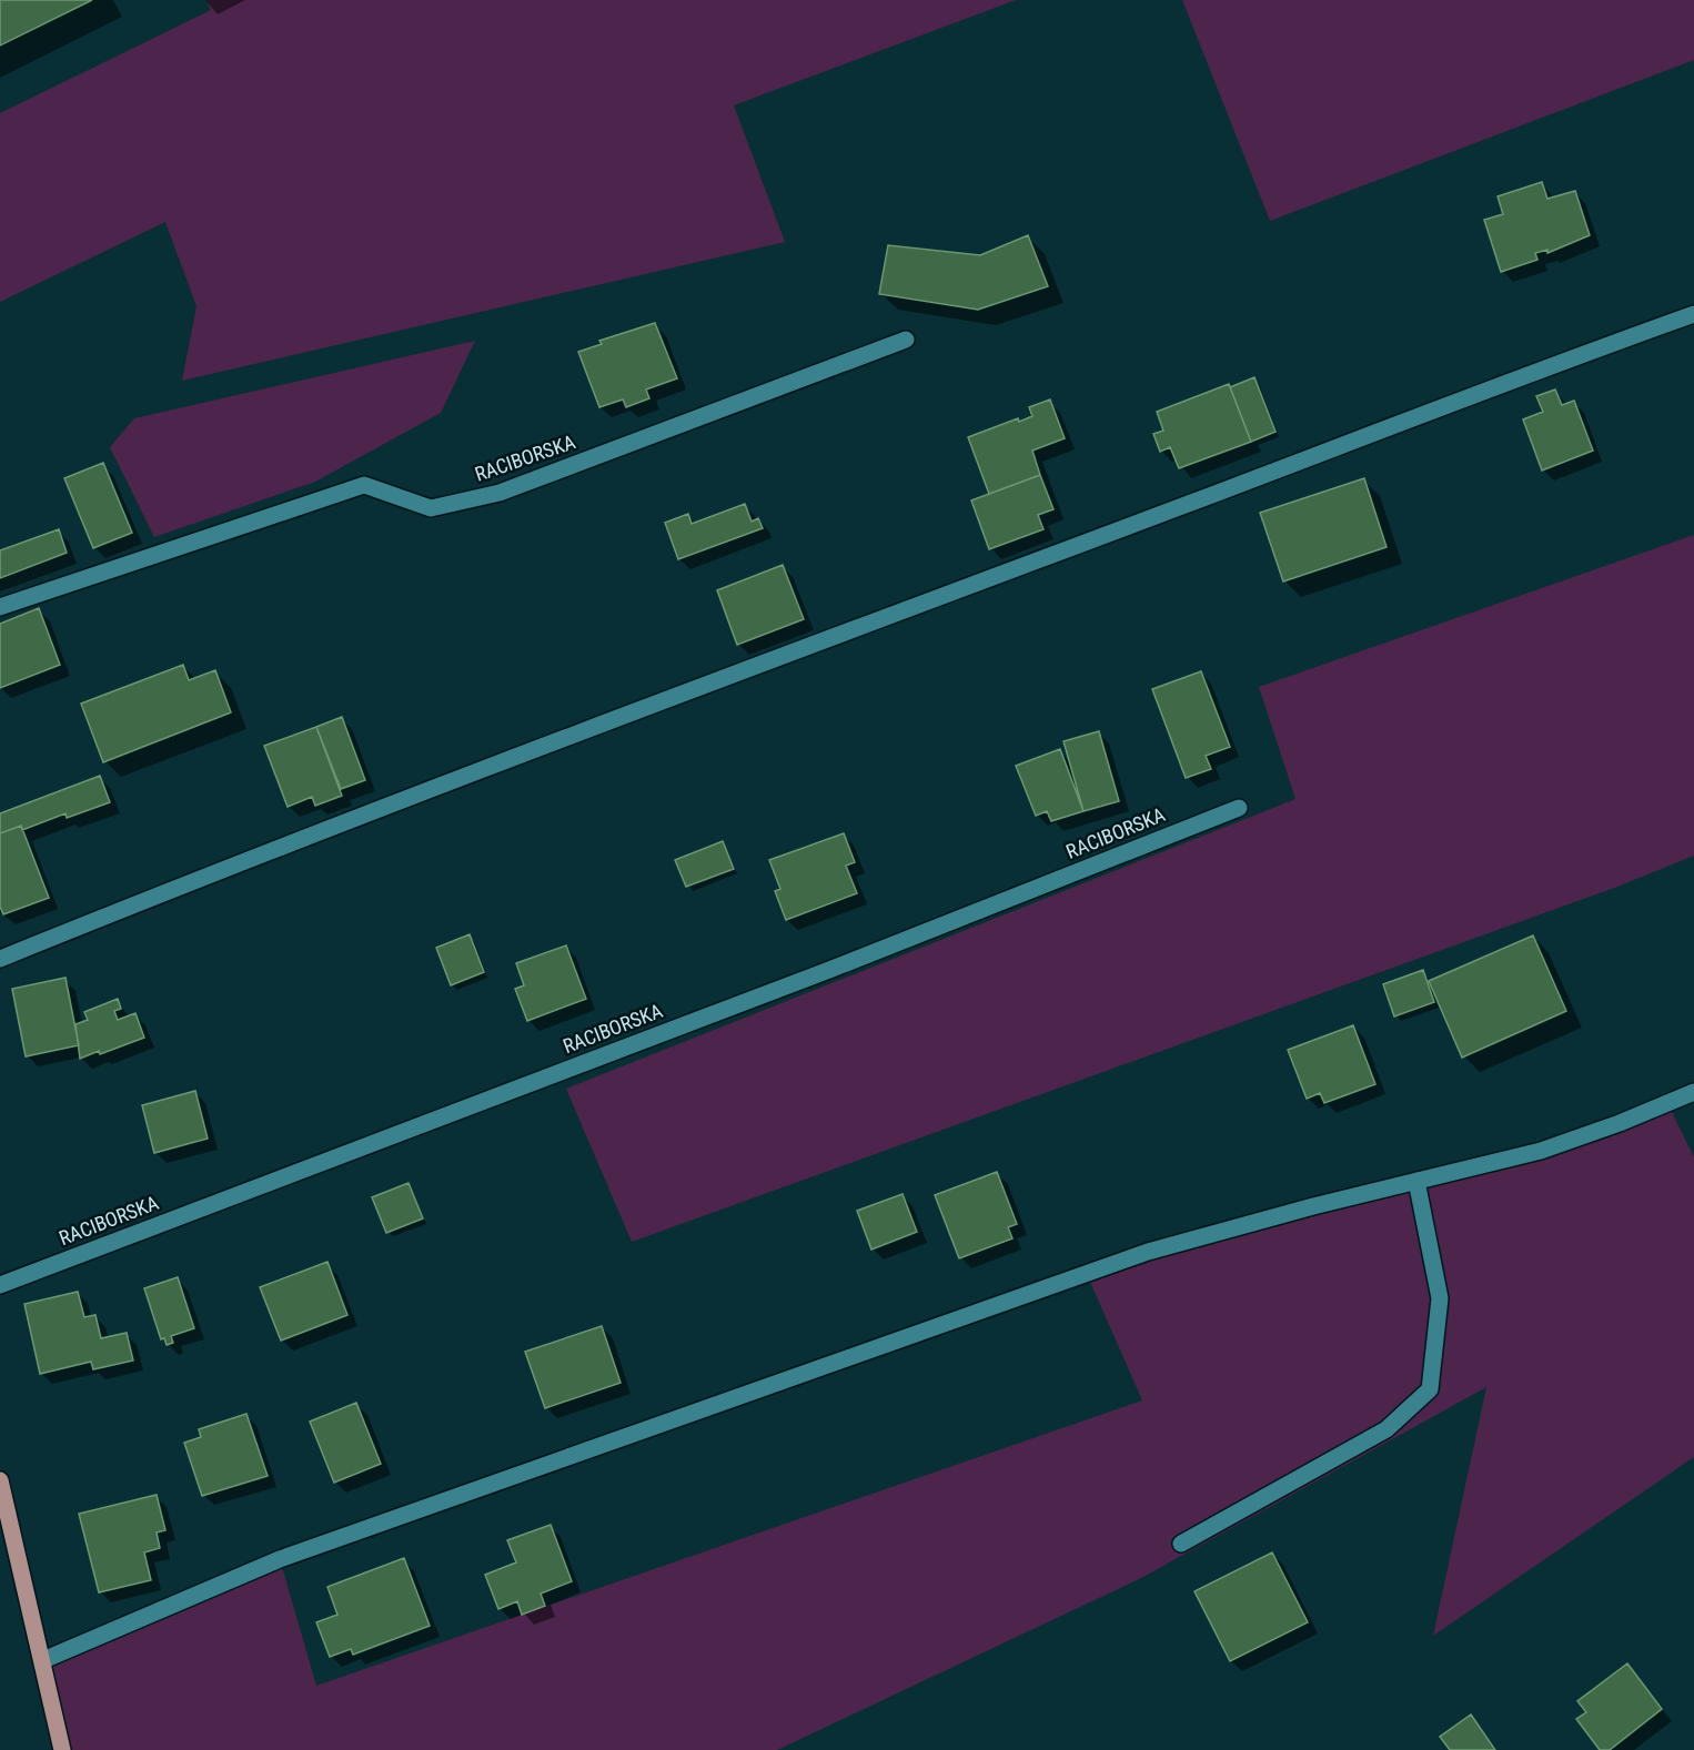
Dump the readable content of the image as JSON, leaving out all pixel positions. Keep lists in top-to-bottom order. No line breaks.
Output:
{"streets":{"street":["RACIBORSKA"]}}
